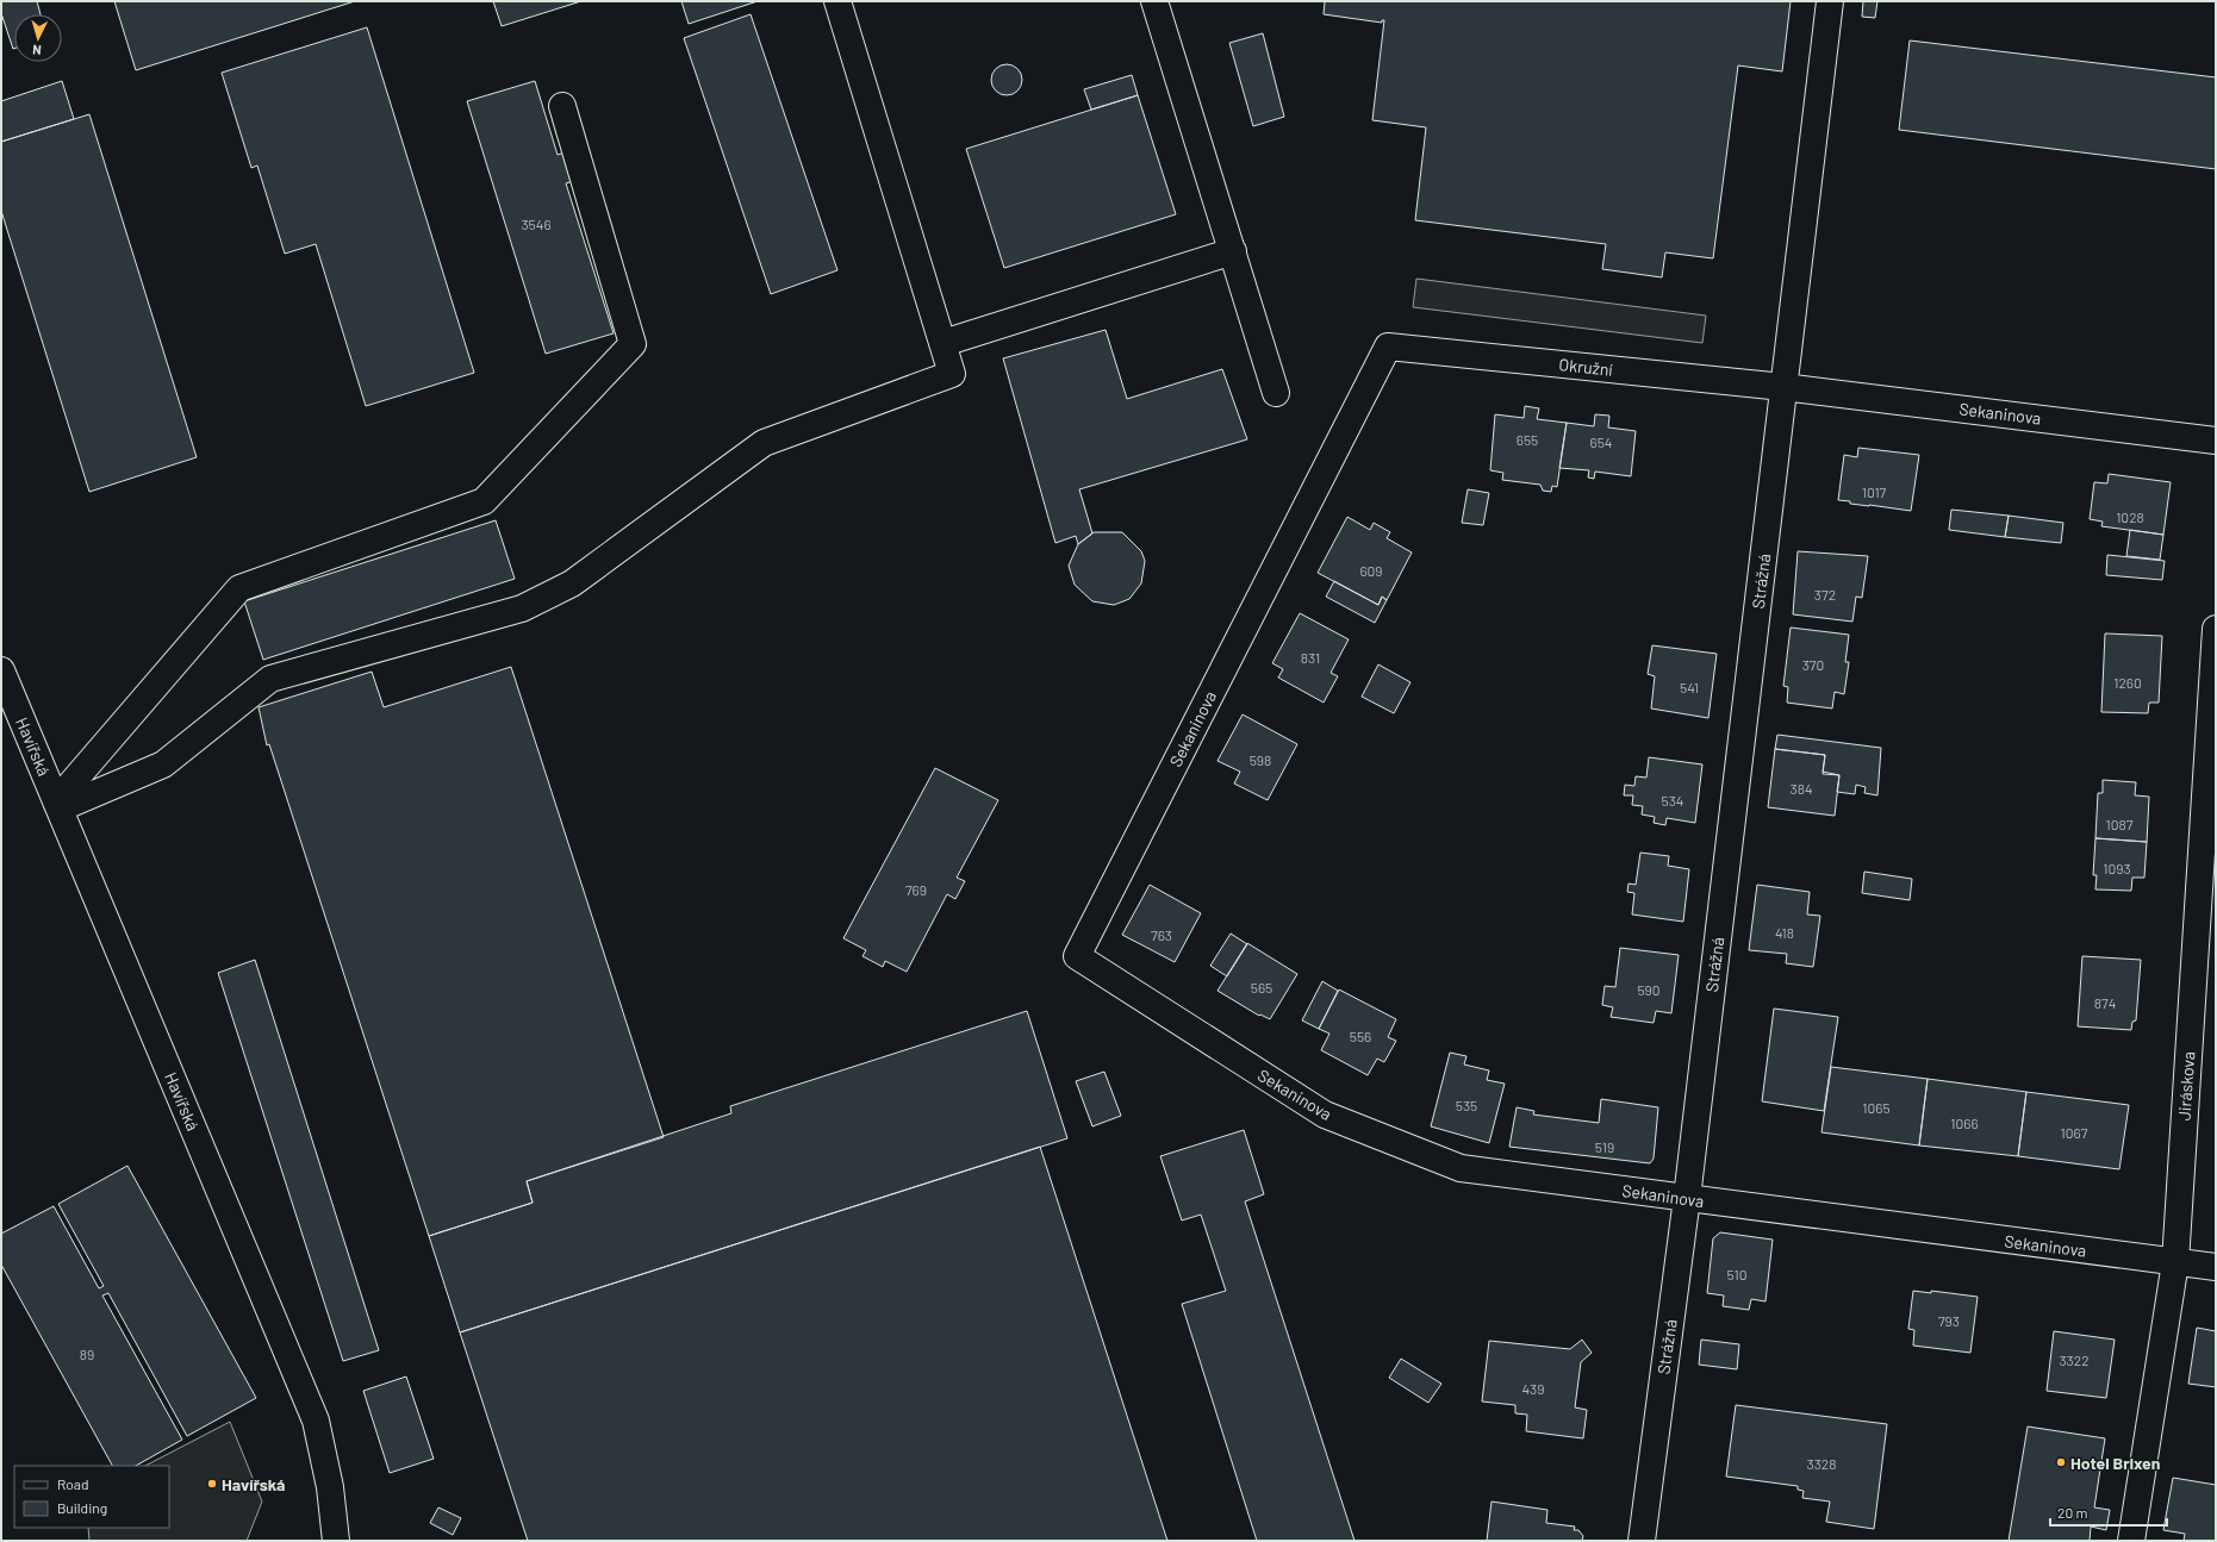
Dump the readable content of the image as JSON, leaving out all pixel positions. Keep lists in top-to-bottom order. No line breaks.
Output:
{"streets":{"street":["Okružní","Sekaninova","Strážná","Havířská","Jiráskova"]},"crossings":[["Okružní","Sekaninova"],["Okružní","Strážná"],["Sekaninova","Strážná"],["Sekaninova","Jiráskova"]],"places":["Hotel Brixen","Havířská"],"house_numbers":["3546","655","654","1017","1028","609","372","831","370","1260","541","598","384","534","1087","1093","769","418","763","565","590","874","556","535","1065","1066","1067","519","510","793","89","3322","439","3328"],"legend":["Road","Building"],"scale_bar":"20 m","north":"bottom"}
